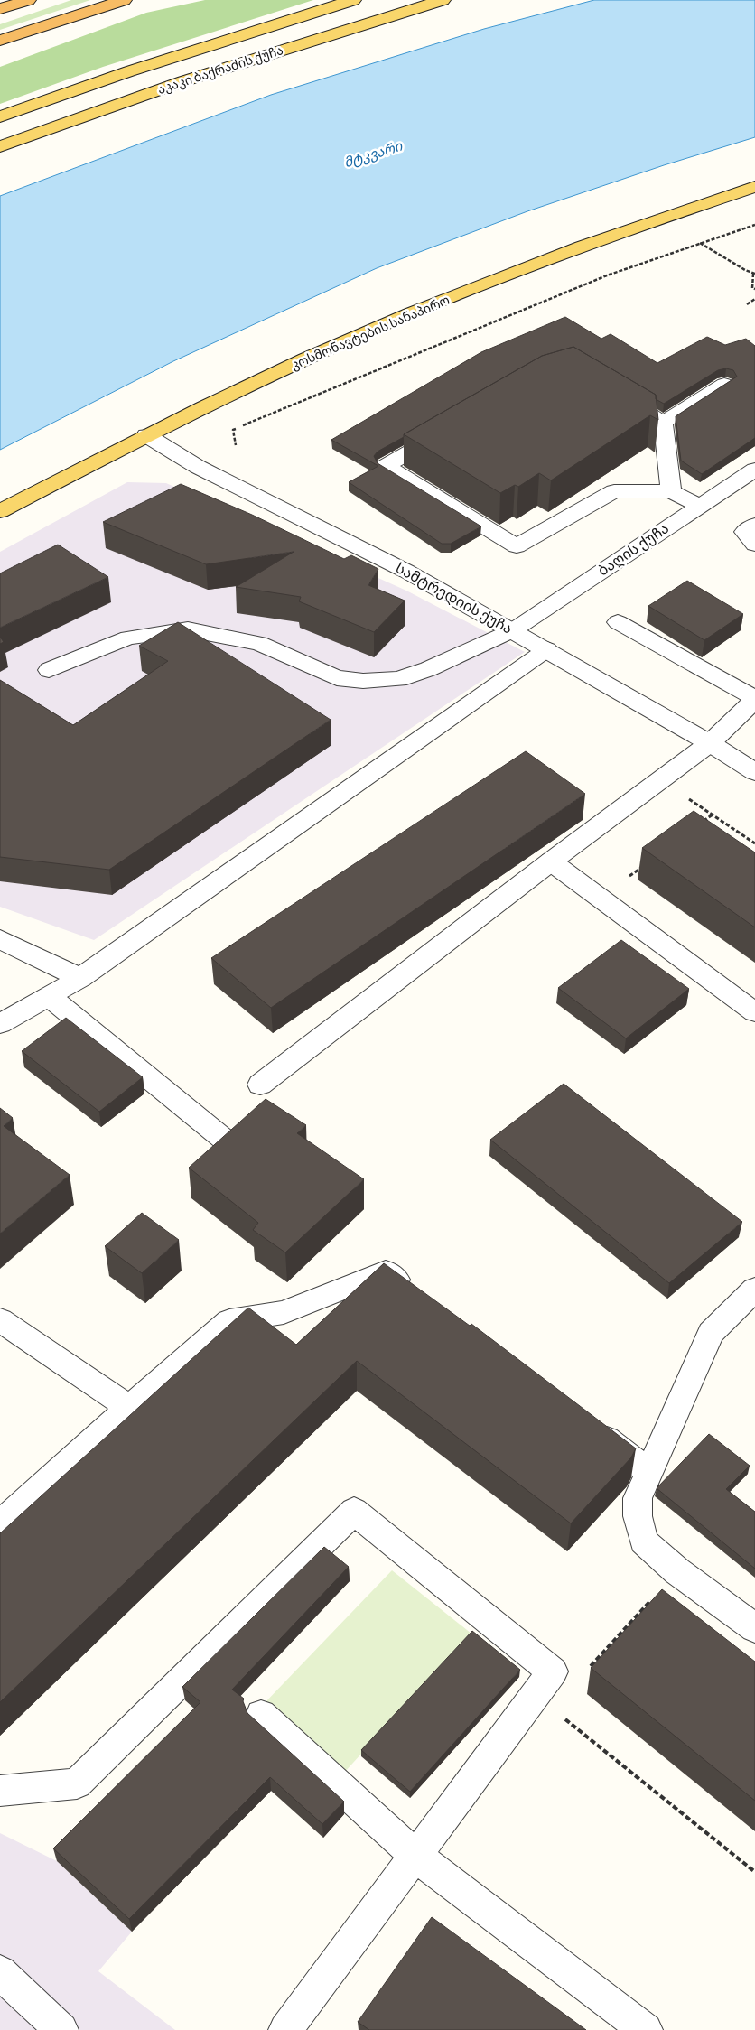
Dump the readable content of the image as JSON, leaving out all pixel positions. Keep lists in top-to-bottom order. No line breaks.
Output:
{"streets":{"main road":["აკაკი ბაქრაძის ქუჩა","კოსმონავტების სანაპირო"],"street":["ბაღის ქუჩა","სამტრედიის ქუჩა"]},"crossings":[["კოსმონავტების სანაპირო","სამტრედიის ქუჩა"],["ბაღის ქუჩა","სამტრედიის ქუჩა"]],"water":["მტკვარი"]}
